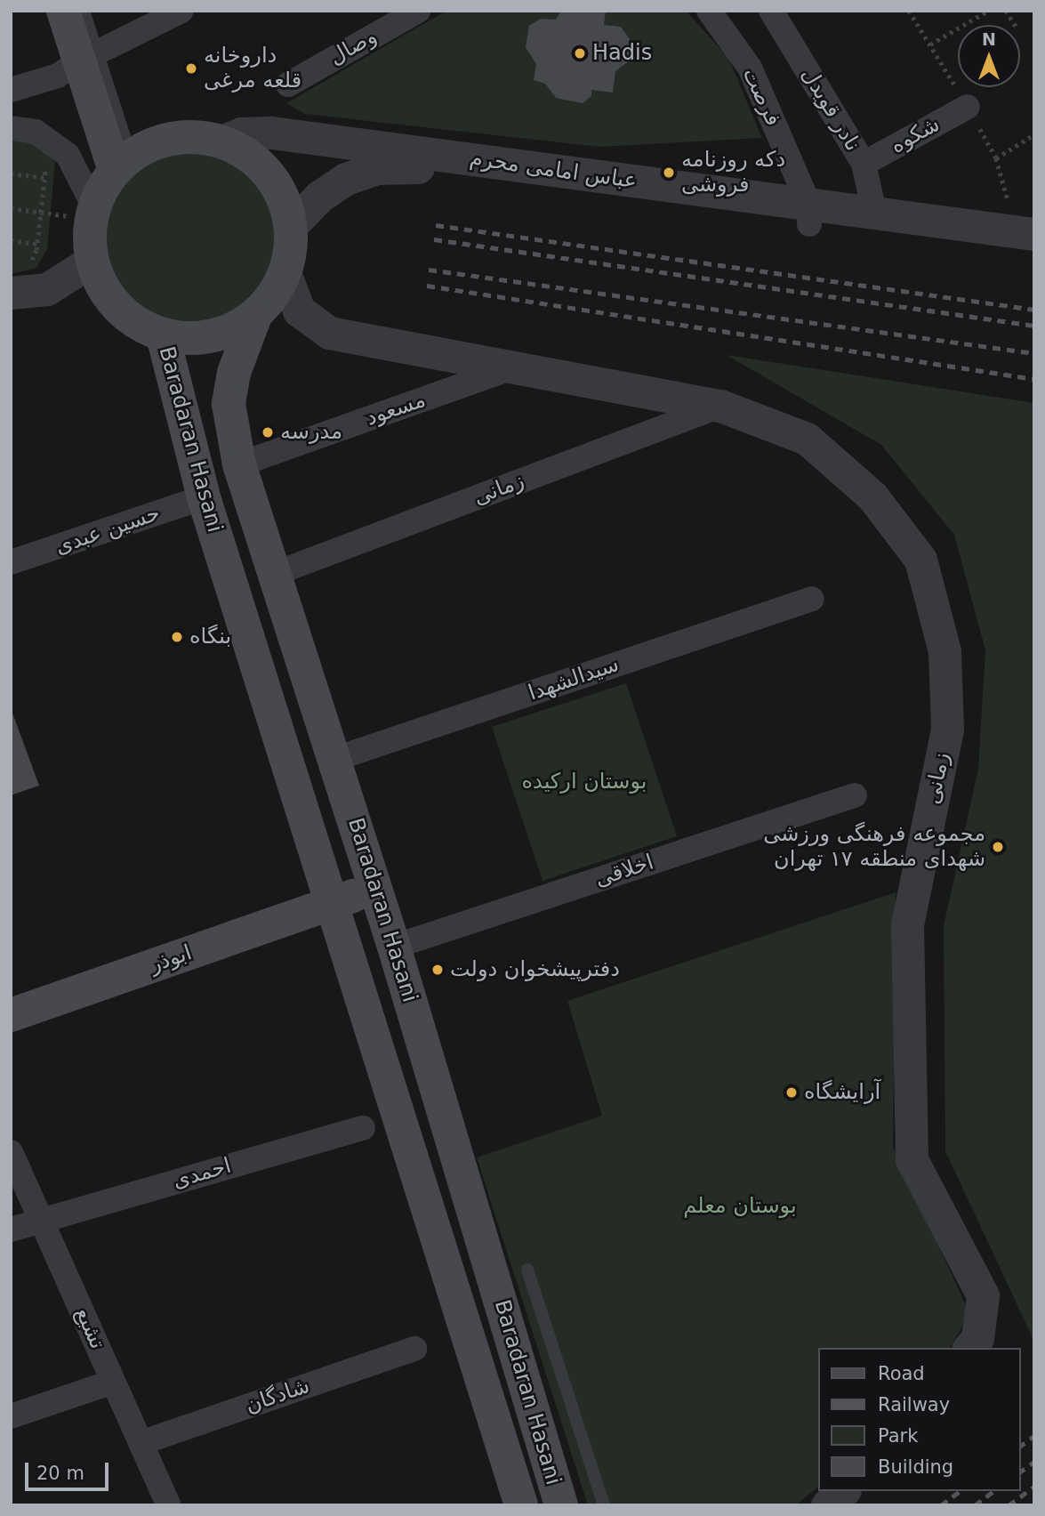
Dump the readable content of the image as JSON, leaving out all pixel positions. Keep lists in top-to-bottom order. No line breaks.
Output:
{"streets":{"main road":["Baradaran Hasani","ابوذر"],"street":["وصال","فرصت","نادر قویدل","شکوه","عباس امامی محرم","مسعود","زمانی","حسین عبدی","سیدالشهدا","اخلاقی","احمدی","تشیع","شادگان"]},"crossings":[["فرصت","عباس امامی محرم"],["نادر قویدل","شکوه"],["نادر قویدل","عباس امامی محرم"],["عباس امامی محرم","Baradaran Hasani"],["عباس امامی محرم","زمانی"],["مسعود","Baradaran Hasani"],["مسعود","زمانی"],["Baradaran Hasani","زمانی"],["Baradaran Hasani","حسین عبدی"],["Baradaran Hasani","سیدالشهدا"],["Baradaran Hasani","اخلاقی"],["Baradaran Hasani","ابوذر"],["احمدی","تشیع"],["تشیع","شادگان"]],"parks":["بوستان ارکیده","بوستان معلم"],"places":["Hadis","داروخانه قلعه مرغی","دکه روزنامه فروشی","مدرسه","بنگاه","مجموعه فرهنگی ورزشی شهدای منطقه ۱۷ تهران","دفترپیشخوان دولت","آرایشگاه"],"legend":["Road","Railway","Park","Building"],"scale_bar":"20 m","north":"top"}
